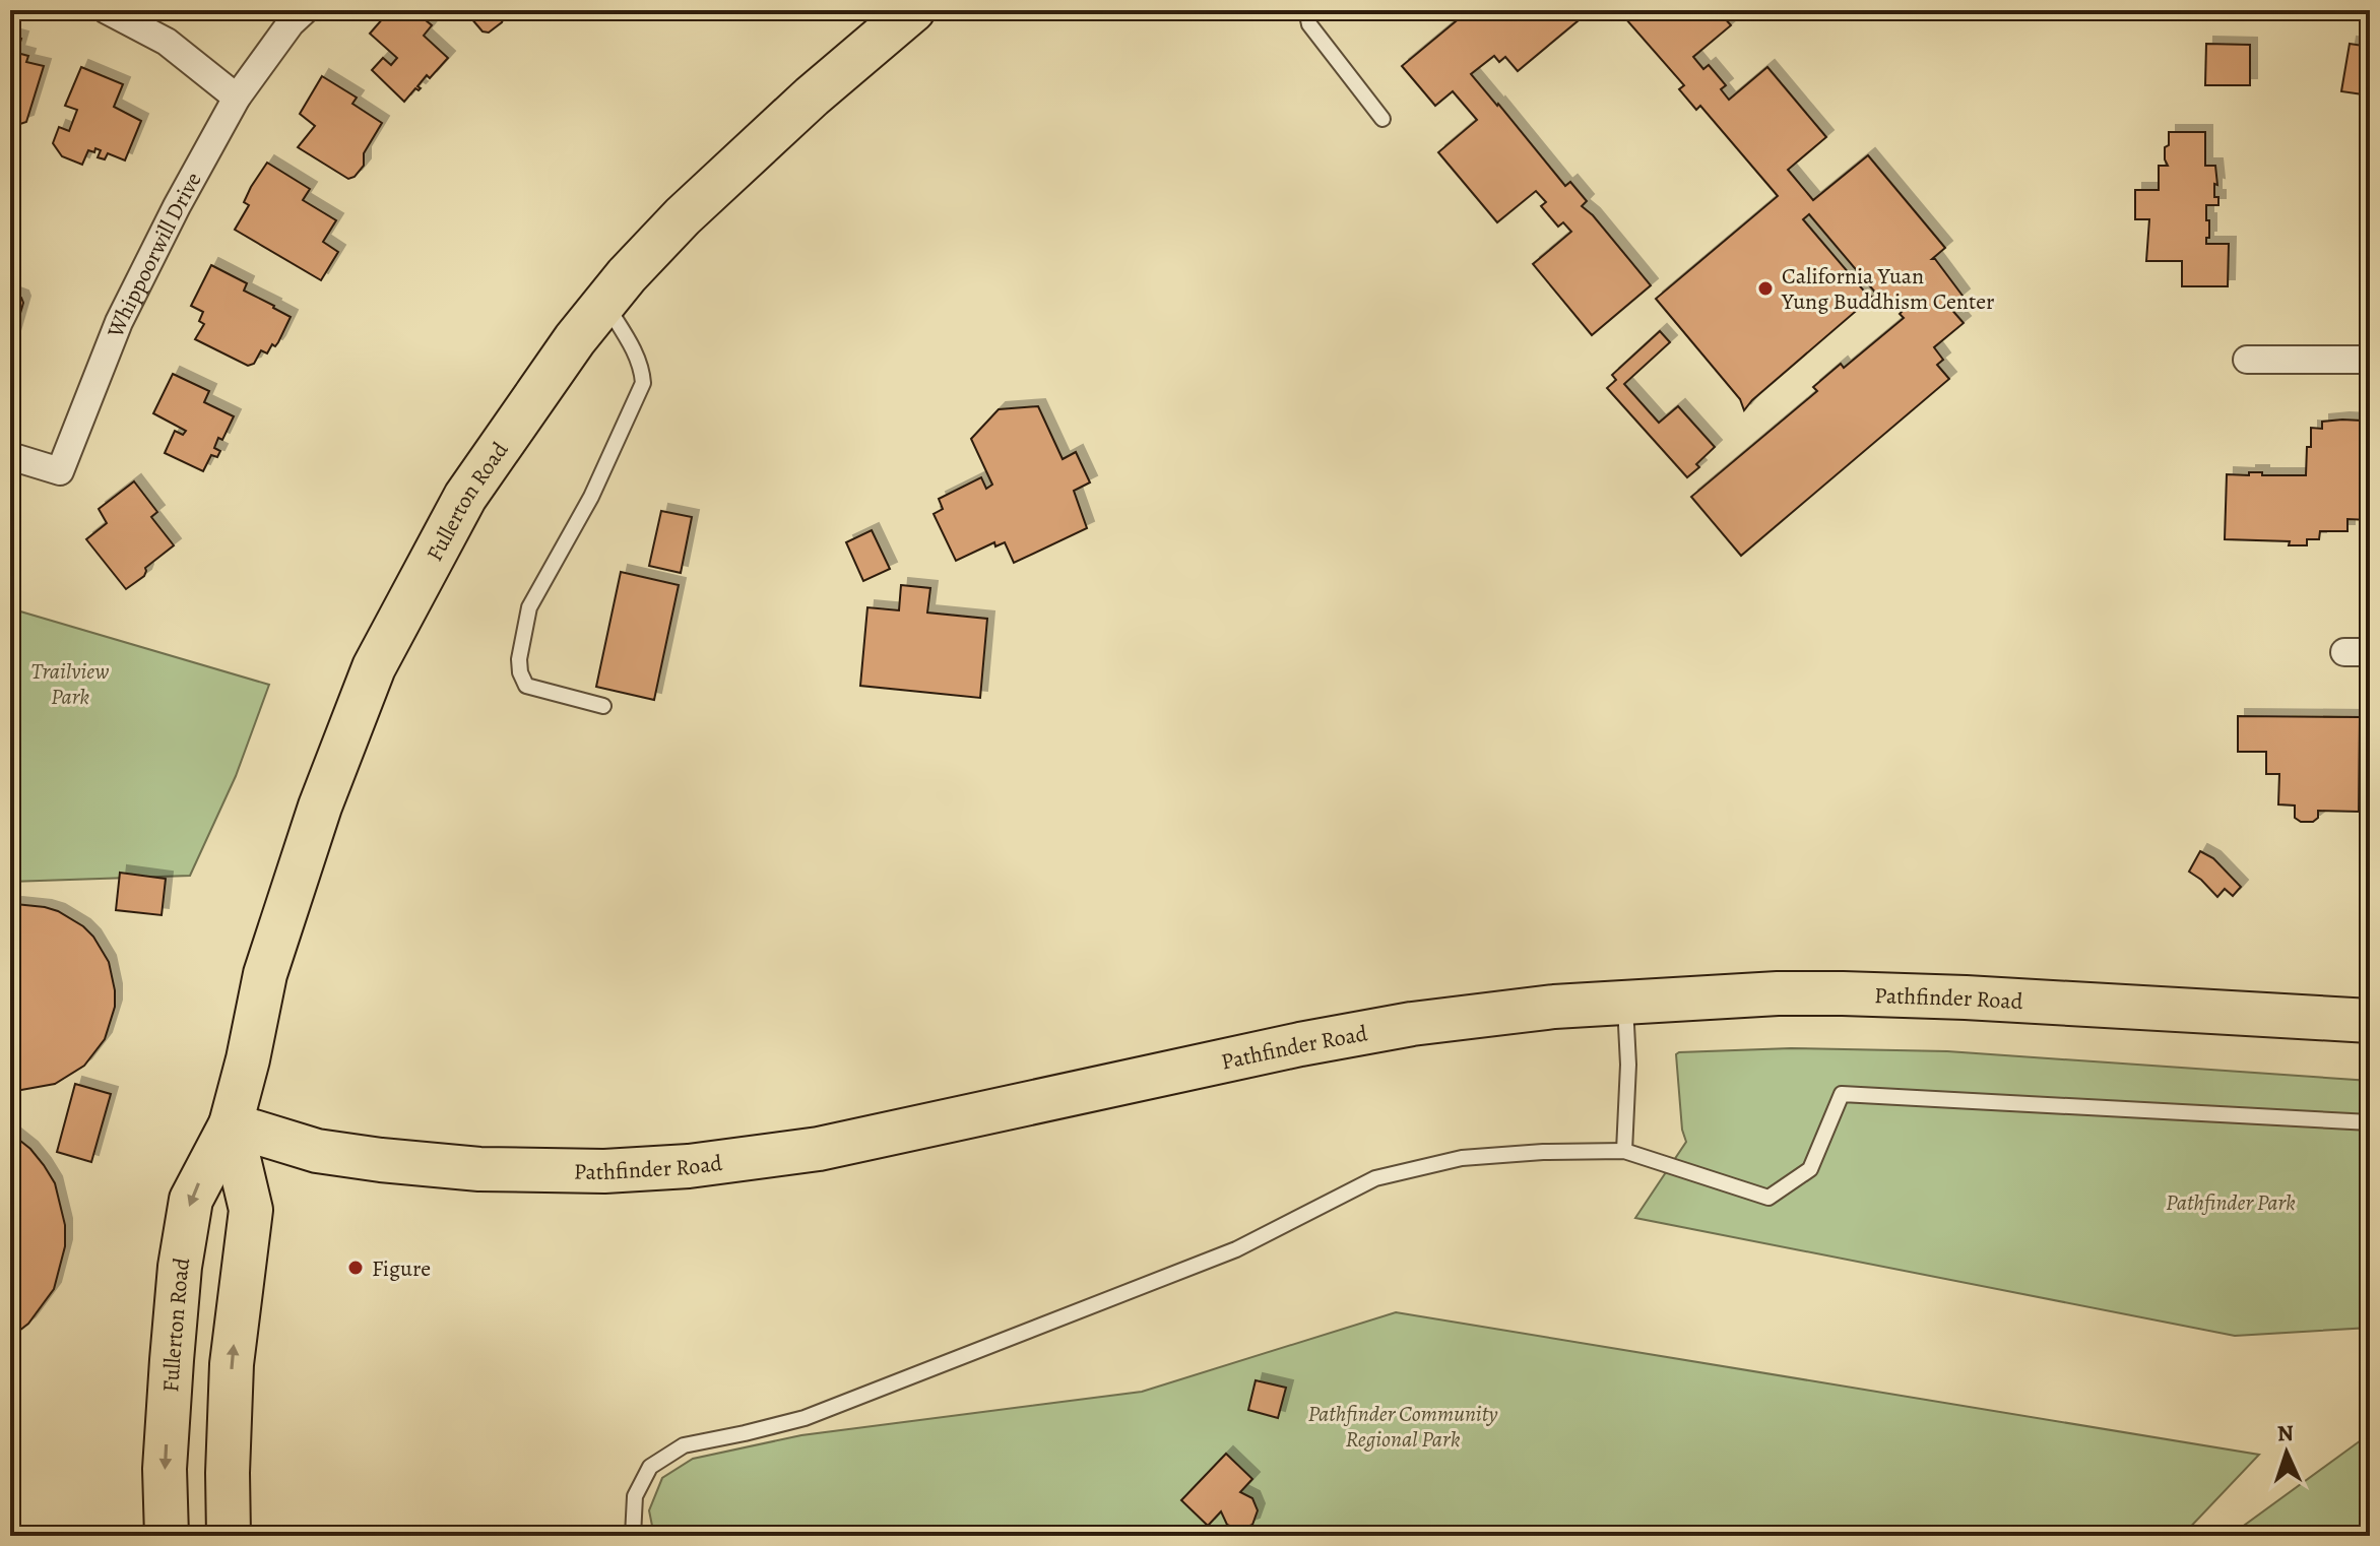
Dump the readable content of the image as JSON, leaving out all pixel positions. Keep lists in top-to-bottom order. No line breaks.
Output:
{"streets":{"main road":["Fullerton Road","Pathfinder Road"],"street":["Whippoorwill Drive"]},"crossings":[["Fullerton Road","Pathfinder Road"]],"parks":["Trailview Park","Pathfinder Park","Pathfinder Community Regional Park"],"places":["California Yuan Yung Buddhism Center","Figure"],"north":"top"}
